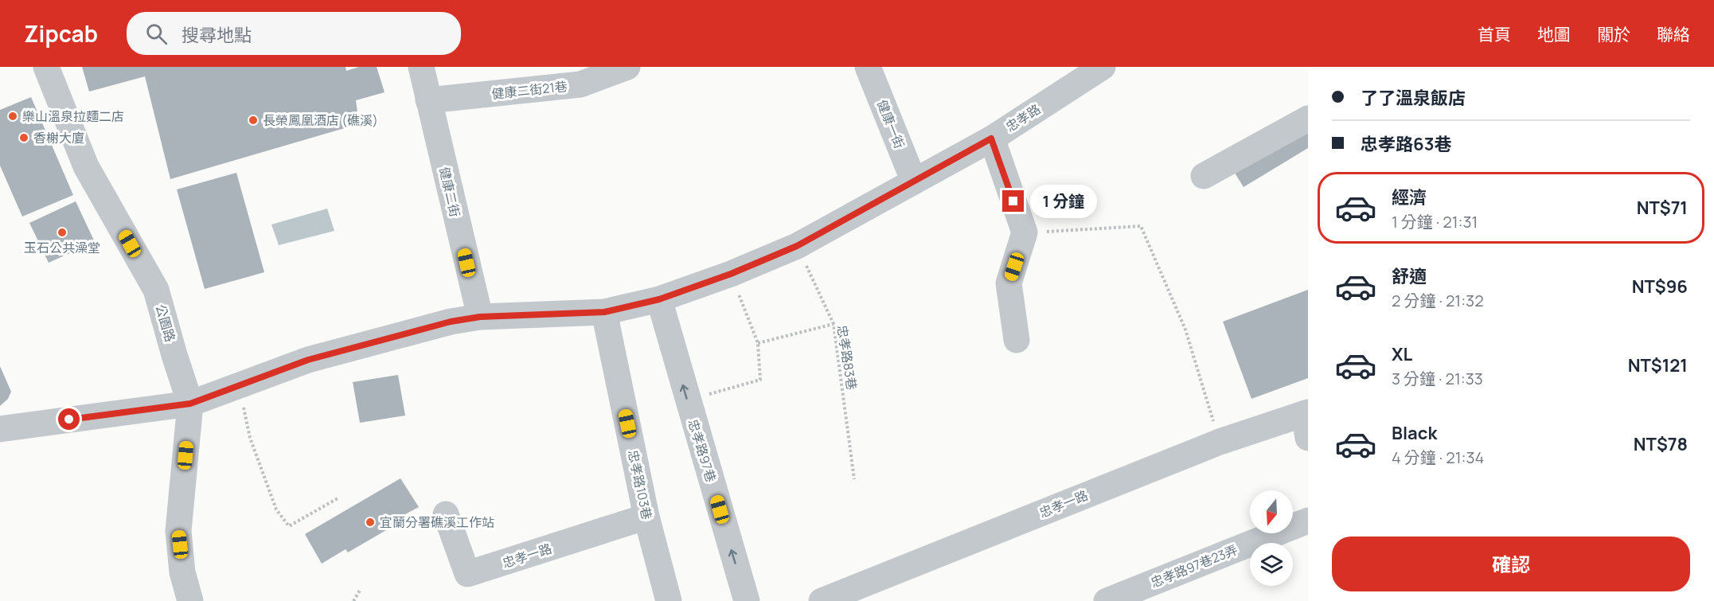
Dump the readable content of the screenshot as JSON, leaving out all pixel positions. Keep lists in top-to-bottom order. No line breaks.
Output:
{"streets":{"street":["健康二街21巷","忠孝路","健康一街","健康二街","公園路","忠孝路97巷","忠孝路103巷","忠孝一路","忠孝路97巷23弄"],"path":["忠孝路83巷"]},"crossings":[["健康二街21巷","健康二街"],["忠孝路","健康一街"],["忠孝路","健康二街"],["忠孝路","公園路"],["忠孝路","忠孝路83巷"],["忠孝路","忠孝路97巷"],["忠孝路","忠孝路103巷"],["忠孝路103巷","忠孝一路"]],"one_way":["忠孝路97巷"],"places":["樂山溫泉拉麵二店","長榮鳳凰酒店 (礁溪)","香榭大廈","玉石公共澡堂","宜蘭分署礁溪工作站"],"north":"bottom","page":{"header":"Zipcab","search":"搜尋地點","nav":["首頁","地圖","關於","聯絡"],"banner":["了了溫泉飯店","忠孝路63巷"],"list":[{"name":"經濟","note":"1 分鐘 · 21:31","value":"NT$71"},{"name":"舒適","note":"2 分鐘 · 21:32","value":"NT$96"},{"name":"XL","note":"3 分鐘 · 21:33","value":"NT$121"},{"name":"Black","note":"4 分鐘 · 21:34","value":"NT$78"}],"bubble":"1 分鐘","buttons":"確認"}}
